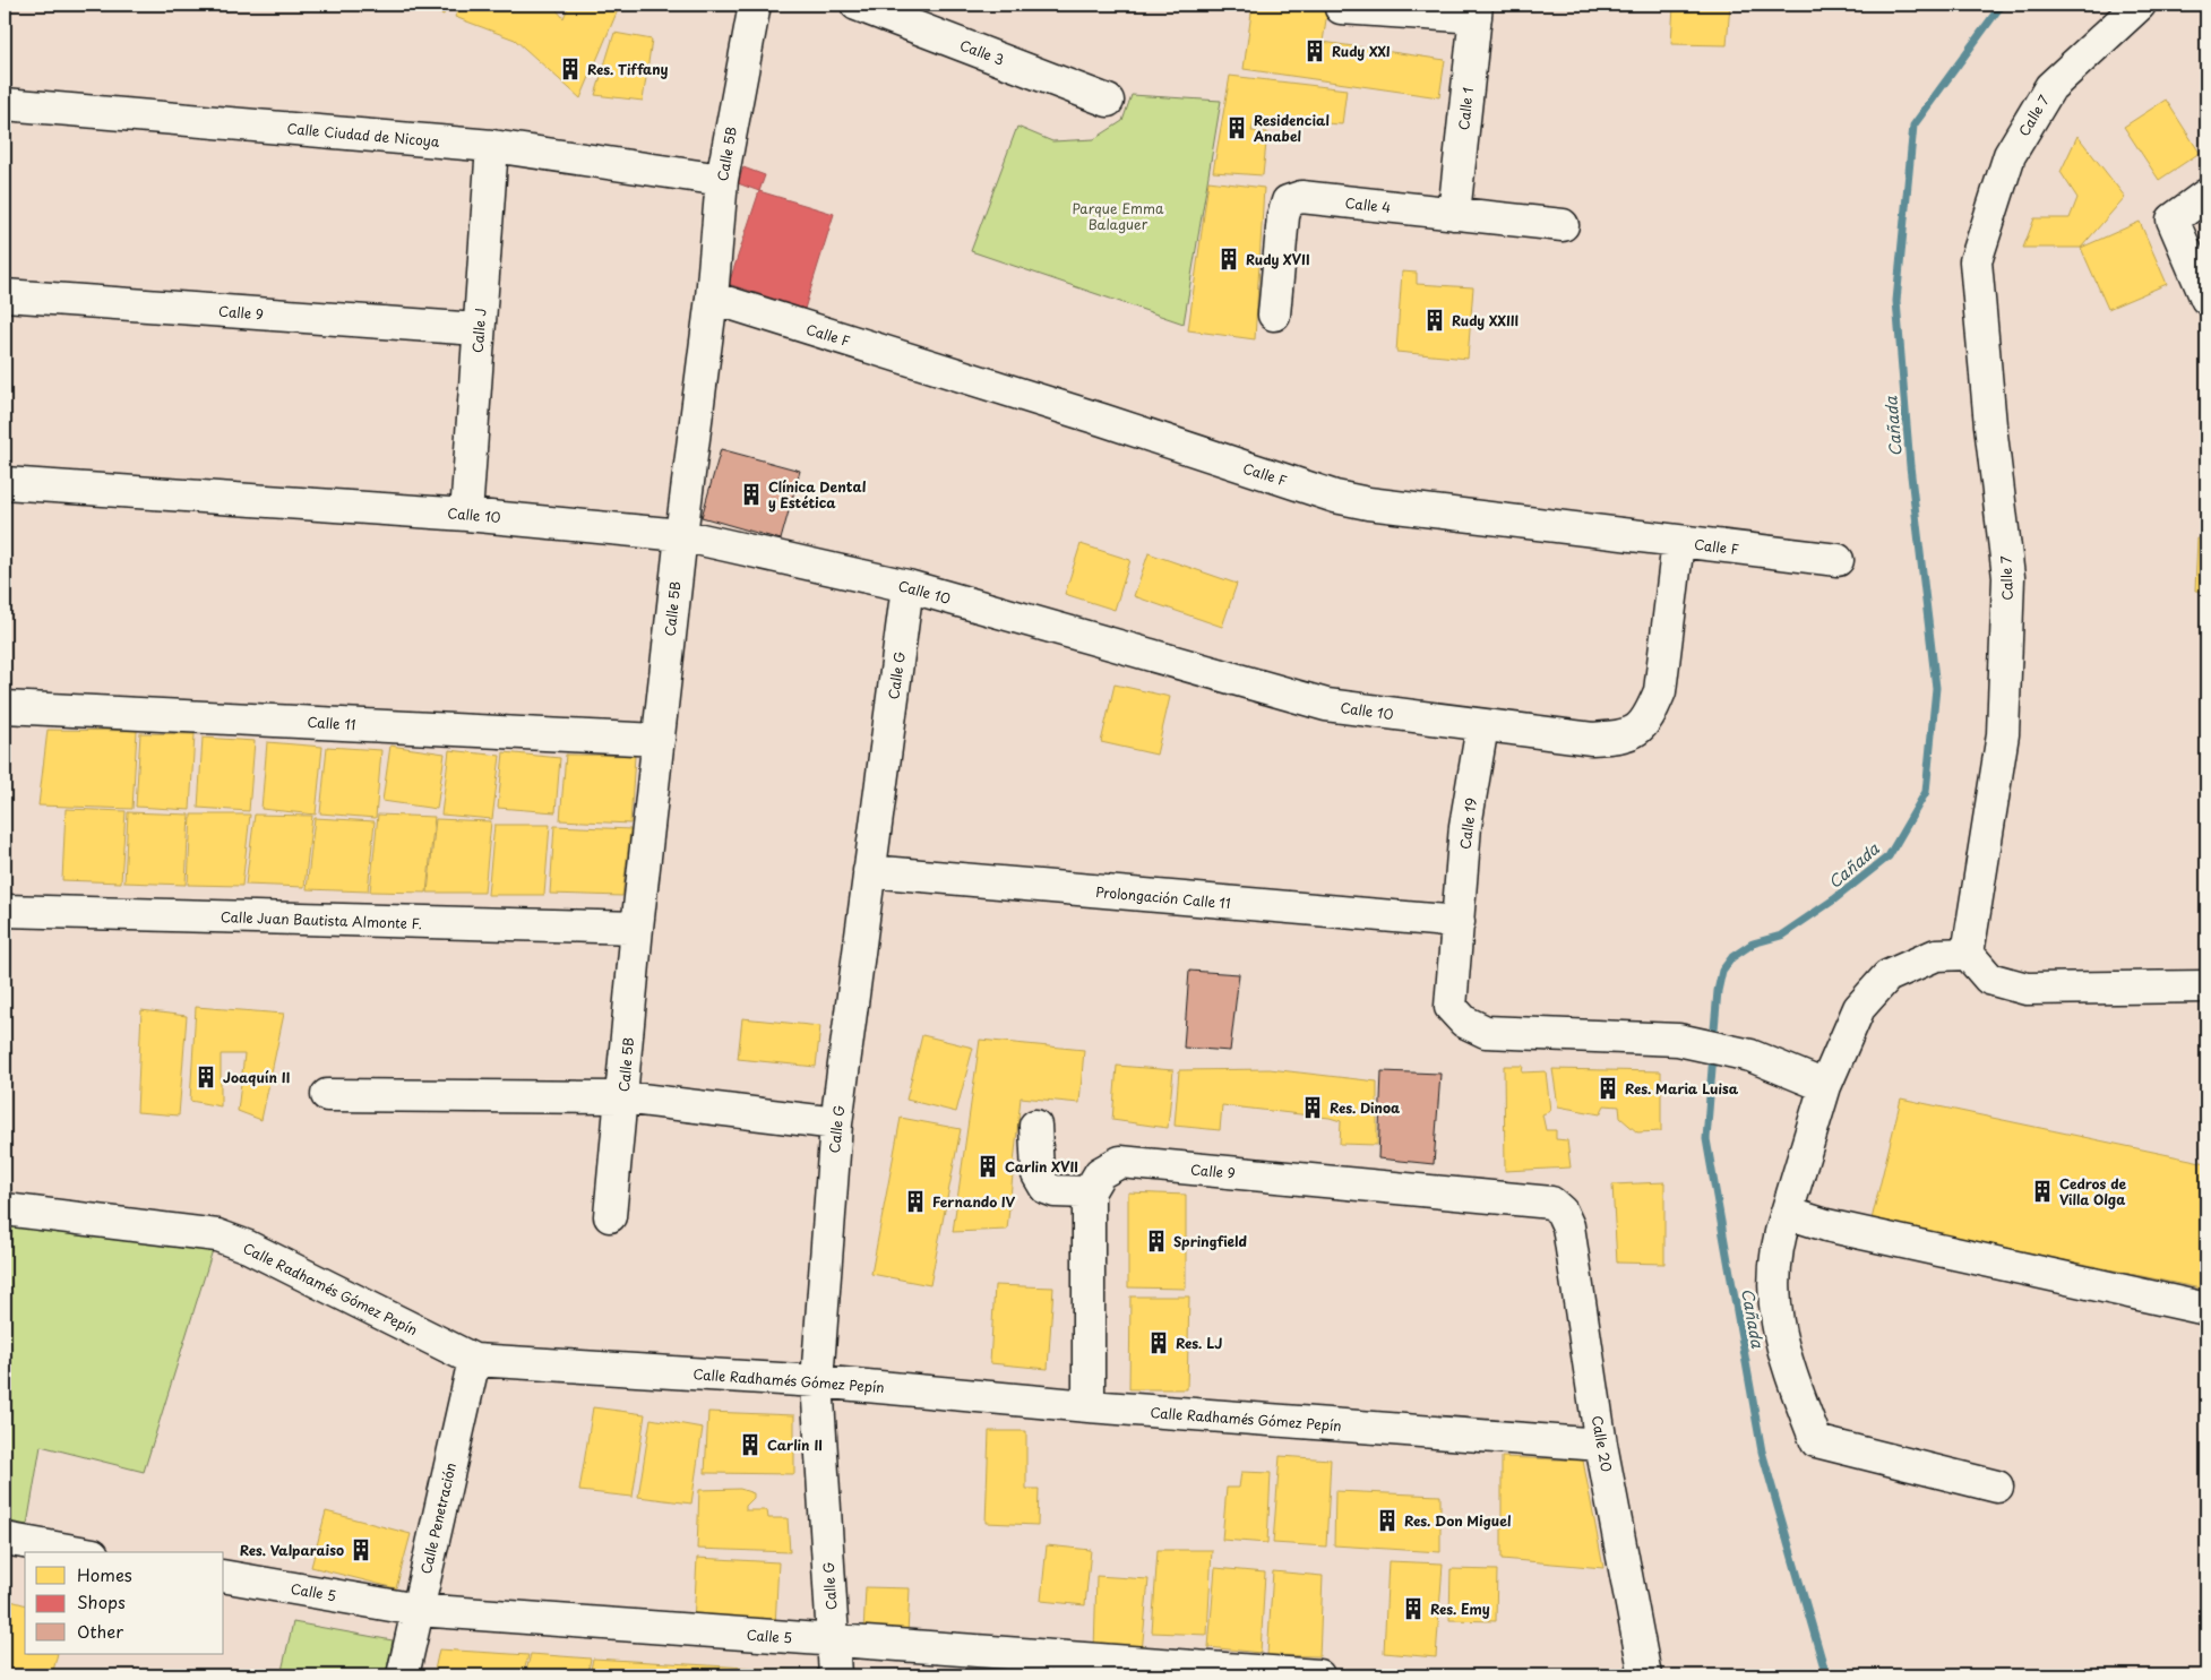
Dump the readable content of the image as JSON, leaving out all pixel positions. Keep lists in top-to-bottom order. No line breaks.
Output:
{"streets":{"street":["Calle 3","Calle 1","Calle 7","Calle Ciudad de Nicoya","Calle 5B","Calle 4","Calle 9","Calle J","Calle F","Calle 10","Calle G","Calle 11","Calle 19","Prolongación Calle 11","Calle Juan Bautista Almonte F.","Calle Radhamés Gómez Pepín","Calle 20","Calle Penetración","Calle 5"]},"crossings":[["Calle 1","Calle 4"],["Calle Ciudad de Nicoya","Calle 5B"],["Calle Ciudad de Nicoya","Calle J"],["Calle 5B","Calle F"],["Calle 5B","Calle 10"],["Calle 5B","Calle 11"],["Calle 5B","Calle Juan Bautista Almonte F."],["Calle 9","Calle J"],["Calle 9","Calle 20"],["Calle J","Calle 10"],["Calle F","Calle 10"],["Calle 10","Calle G"],["Calle 10","Calle 19"],["Calle G","Prolongación Calle 11"],["Calle G","Calle Radhamés Gómez Pepín"],["Calle G","Calle 5"],["Calle 19","Prolongación Calle 11"],["Calle Radhamés Gómez Pepín","Calle 20"],["Calle Radhamés Gómez Pepín","Calle Penetración"],["Calle Penetración","Calle 5"]],"water":["Cañada"],"parks":["Parque Emma Balaguer"],"places":{"building":["Rudy XXI","Res. Tiffany","Residencial Anabel","Rudy XVII","Rudy XXIII","Clínica Dental y Estética","Joaquín II","Res. Maria Luisa","Res. Dinoa","Carlin XVII","Cedros de Villa Olga","Fernando IV","Springfield","Res. LJ","Carlin II","Res. Don Miguel","Res. Valparaiso","Res. Emy"]},"legend":["Homes","Shops","Other"]}
